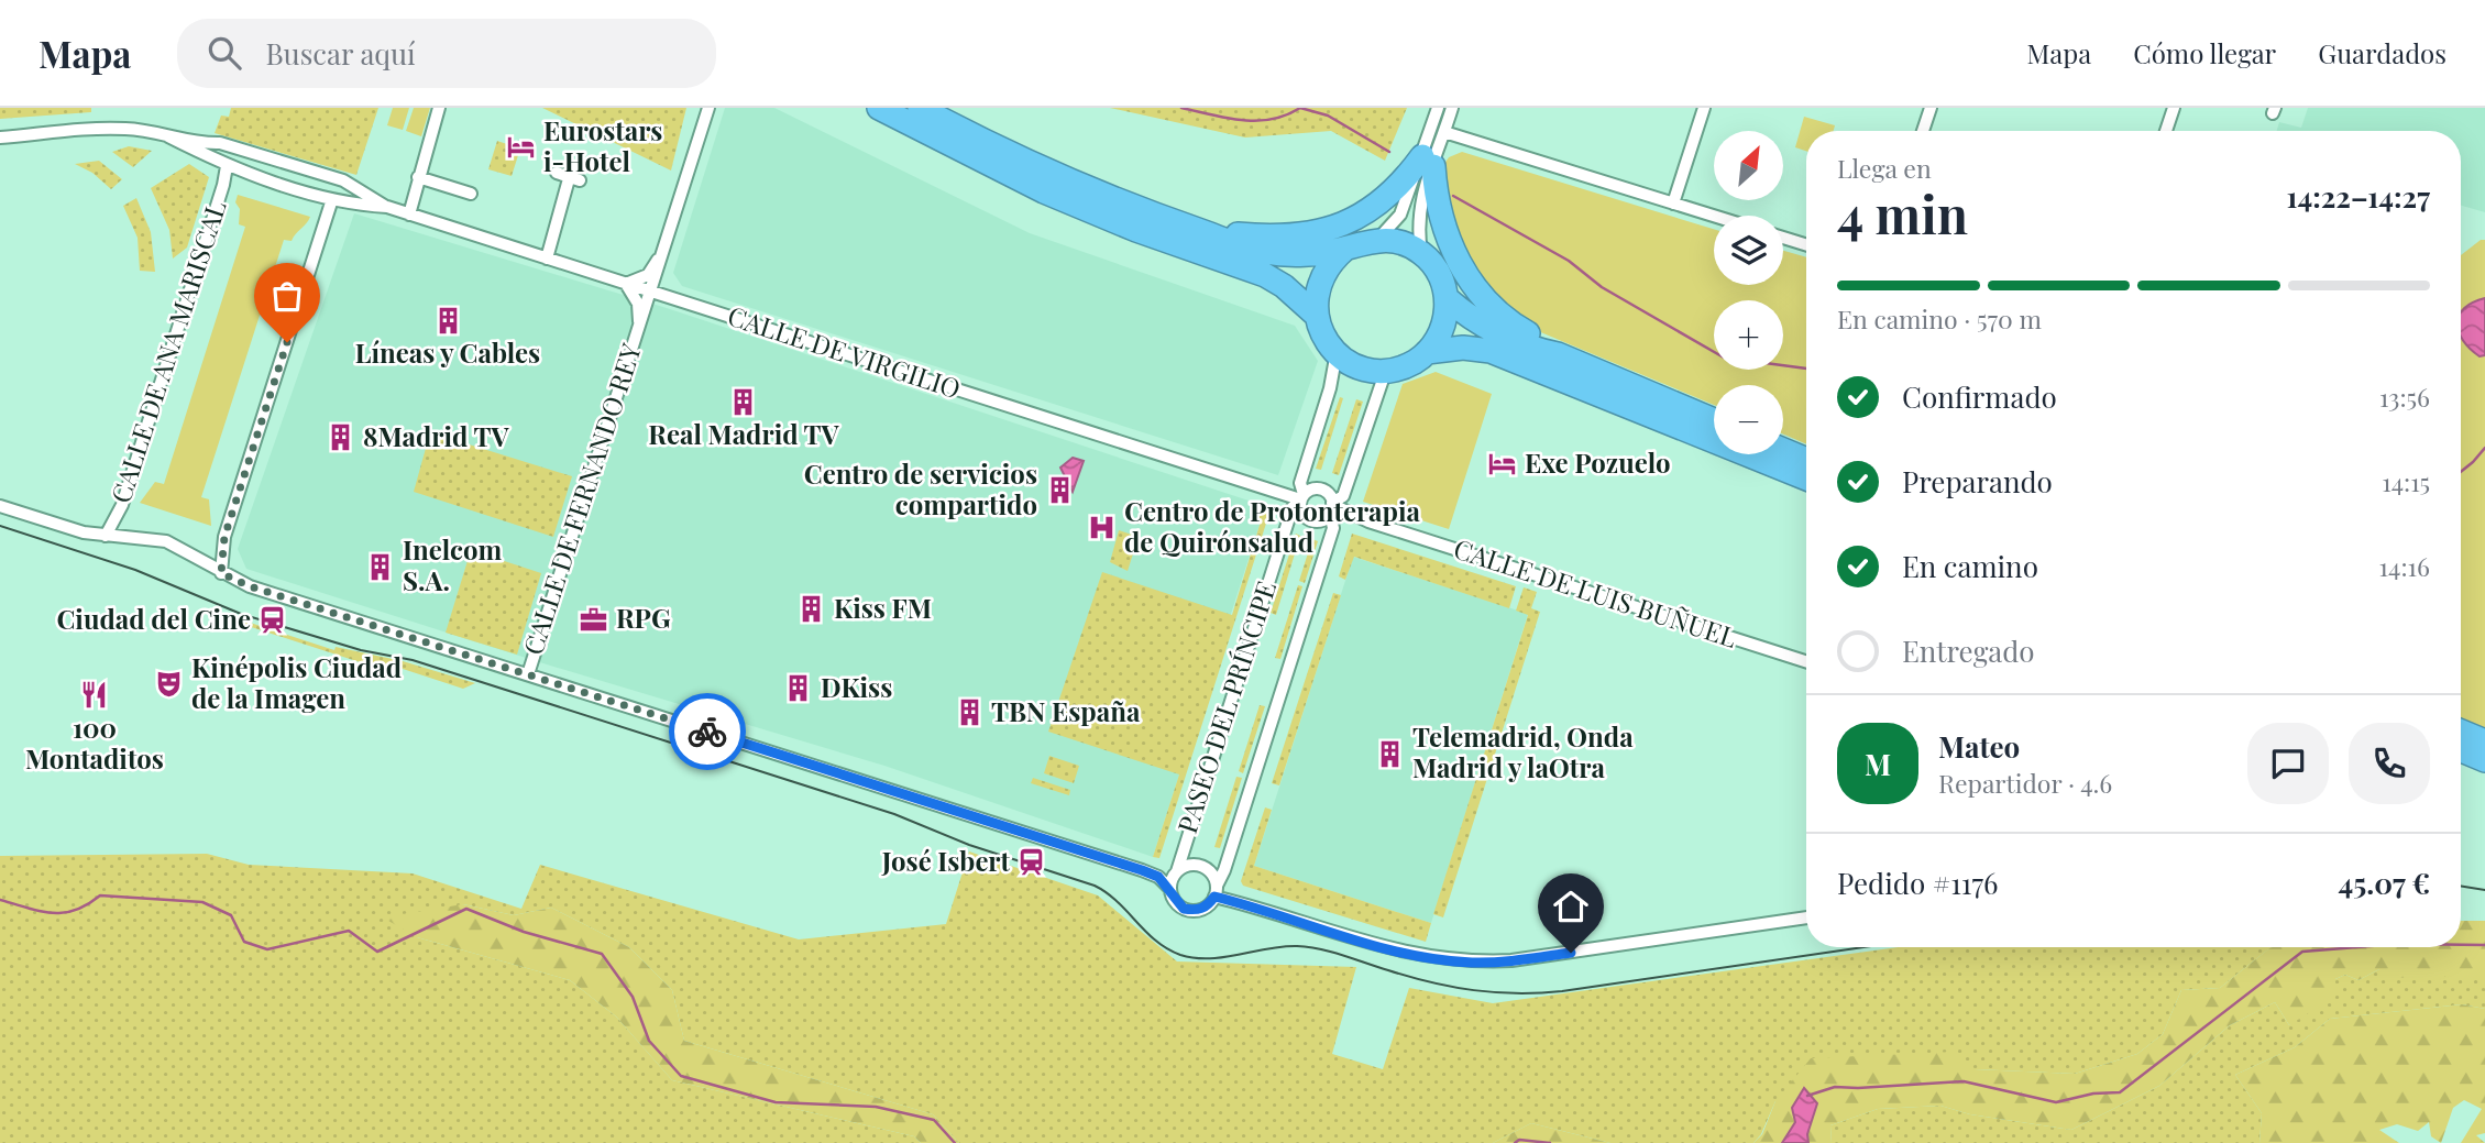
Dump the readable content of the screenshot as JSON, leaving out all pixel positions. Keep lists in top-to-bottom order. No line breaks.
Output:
{"streets":{"street":["CALLE DE ANA MARISCAL","CALLE DE VIRGILIO","CALLE DE FERNANDO REY","CALLE DE LUIS BUÑUEL","PASEO DEL PRÍNCIPE"]},"crossings":[["CALLE DE ANA MARISCAL","CALLE DE VIRGILIO"],["CALLE DE VIRGILIO","CALLE DE FERNANDO REY"],["CALLE DE VIRGILIO","CALLE DE LUIS BUÑUEL"],["CALLE DE VIRGILIO","PASEO DEL PRÍNCIPE"],["CALLE DE LUIS BUÑUEL","PASEO DEL PRÍNCIPE"]],"places":{"hotel":["Eurostars i-Hotel","Exe Pozuelo"],"building":["Líneas y Cables","Real Madrid TV","8Madrid TV","Centro de servicios compartido","Inelcom S.A.","Kiss FM","DKiss","TBN España","Telemadrid, Onda Madrid y laOtra"],"hospital":["Centro de Protonterapia de Quirónsalud"],"office":["RPG"],"station":["Ciudad del Cine","José Isbert"],"theatre":["Kinépolis Ciudad de la Imagen"],"restaurant":["100 Montaditos"]},"north":"top right","page":{"header":"Mapa","search":"Buscar aquí","nav":["Mapa","Cómo llegar","Guardados"],"map_buttons":["+","−"],"heading":["4 min","Llega en","14:22–14:27"],"panel":["Mateo","Repartidor · 4.6","Pedido #1176","45.07 €"],"bar":"En camino · 570 m","list":[["Confirmado","13:56"],["Preparando","14:15"],["En camino","14:16"],"Entregado"],"round":"M"}}
